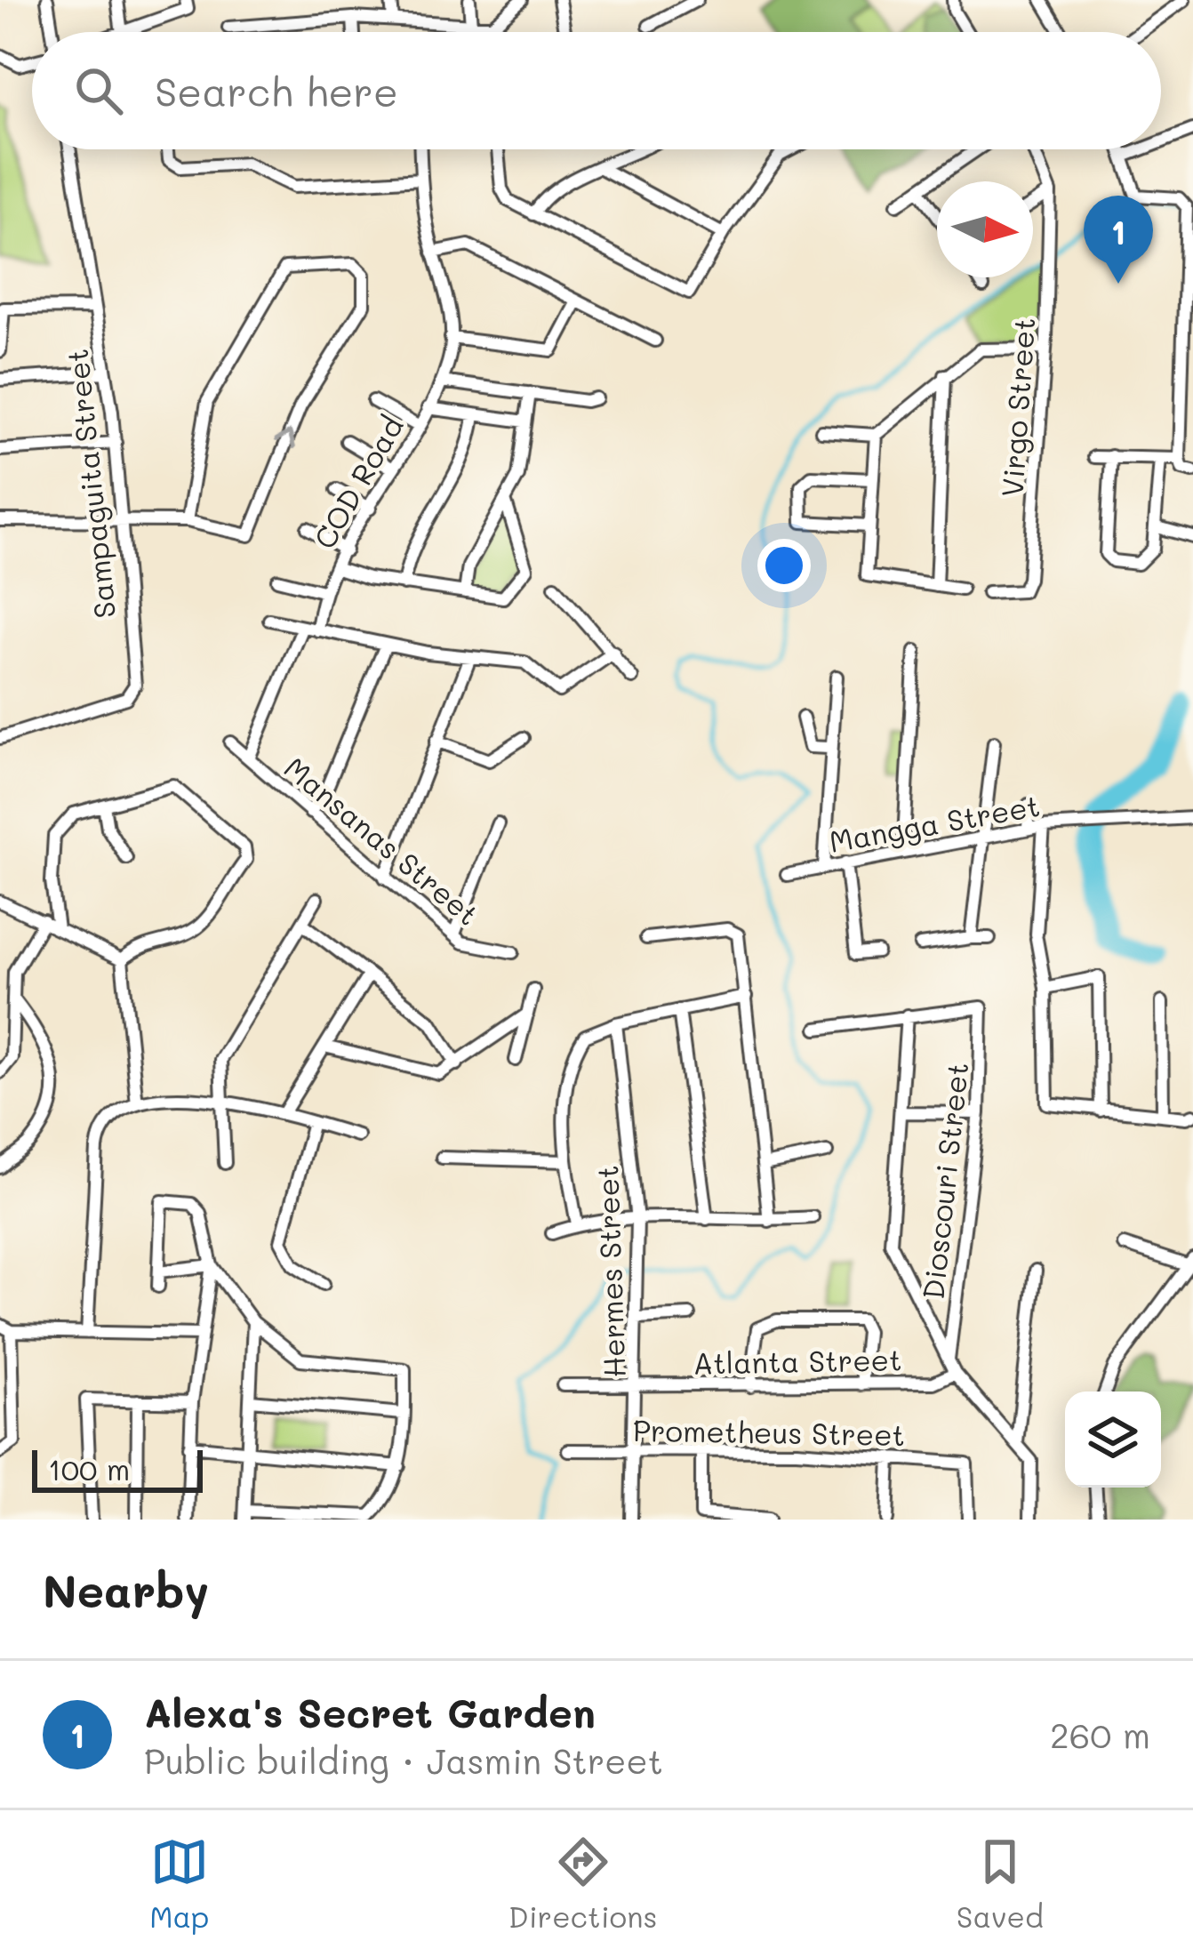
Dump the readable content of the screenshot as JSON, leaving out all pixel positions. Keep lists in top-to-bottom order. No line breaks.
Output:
{"streets":{"street":["Virgo Street","COD Road","Sampaguita Street","Mangga Street","Mansanas Street","Dioscouri Street","Hermes Street","Atlanta Street","Prometheus Street"]},"crossings":[["Hermes Street","Atlanta Street"],["Hermes Street","Prometheus Street"]],"scale_bar":"100 m","north":"right","page":{"search":"Search here","pins":"1","scale":"100 m","heading":"Nearby","list":[{"mark":"1","name":"Alexa's Secret Garden","note":"Public building · Jasmin Street","value":"260 m"}],"nav":["Map","Directions","Saved"]}}
